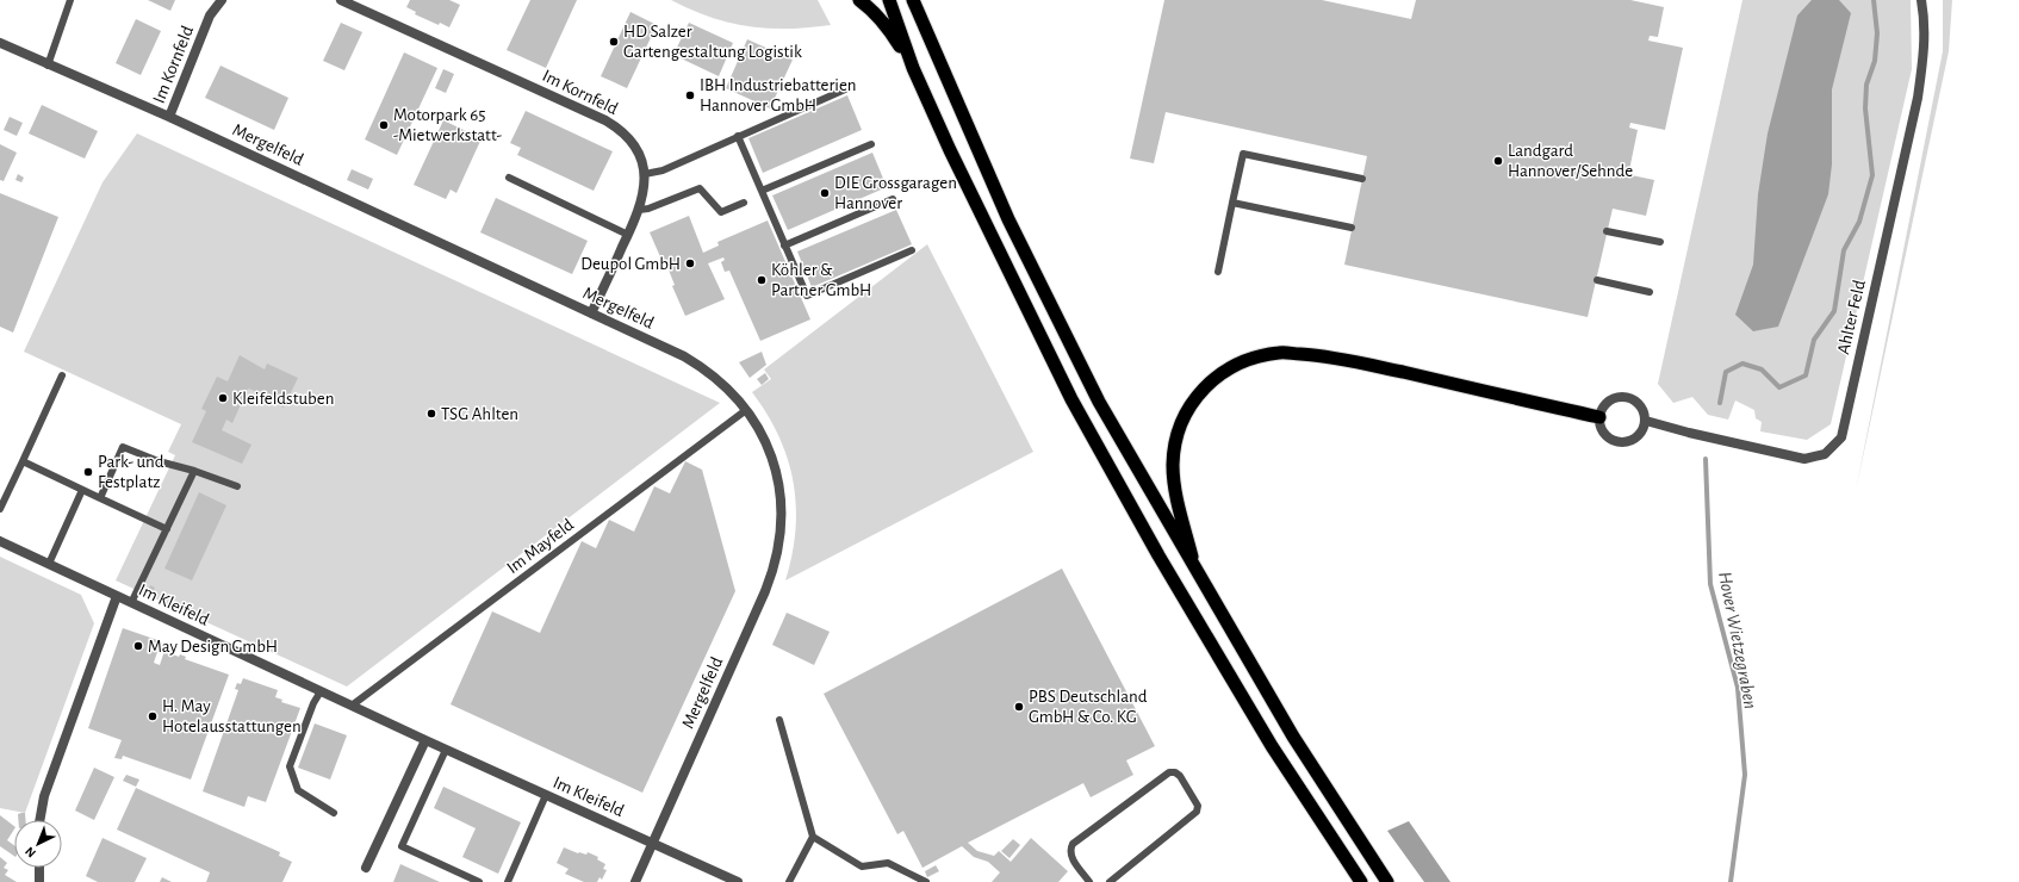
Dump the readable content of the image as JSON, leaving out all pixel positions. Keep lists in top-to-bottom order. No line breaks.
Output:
{"streets":{"street":["Im Kornfeld","Mergelfeld","Ahlter Feld","Im Kleifeld"],"lane":["Im Mayfeld"]},"crossings":[["Im Kornfeld","Mergelfeld"],["Mergelfeld","Im Mayfeld"],["Mergelfeld","Im Kleifeld"],["Im Mayfeld","Im Kleifeld"]],"water":["Hover Wietzegraben"],"places":["HD Salzer Gartengestaltung Logistik","IBH Industriebatterien Hannover GmbH","Motorpark 65 -Mietwerkstatt-","Landgard Hannover/Sehnde","DIE Grossgaragen Hannover","Deupol GmbH","Köhler & Partner GmbH","Kleifeldstuben","TSG Ahlten","Park- und Festplatz","May Design GmbH","PBS Deutschland GmbH & Co. KG","H. May Hotelausstattungen"],"north":"bottom left"}
